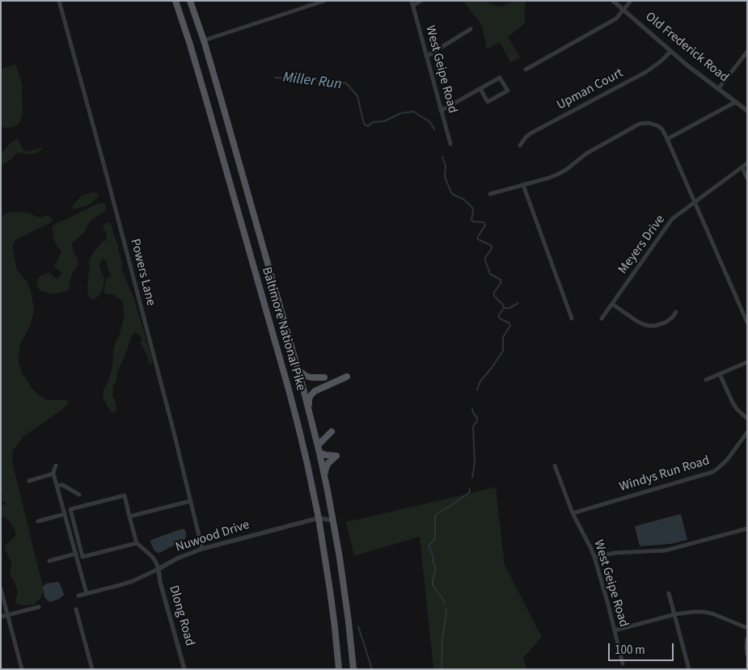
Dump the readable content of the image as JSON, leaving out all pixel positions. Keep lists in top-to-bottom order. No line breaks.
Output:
{"streets":{"main road":["Baltimore National Pike"],"street":["Old Frederick Road","West Geipe Road","Upman Court","Meyers Drive","Powers Lane","Windys Run Road","Nuwood Drive","Dlong Road"]},"crossings":[["Old Frederick Road","Upman Court"],["West Geipe Road","Windys Run Road"],["Powers Lane","Nuwood Drive"],["Baltimore National Pike","Nuwood Drive"],["Nuwood Drive","Dlong Road"]],"water":["Miller Run"],"scale_bar":"100 m"}
